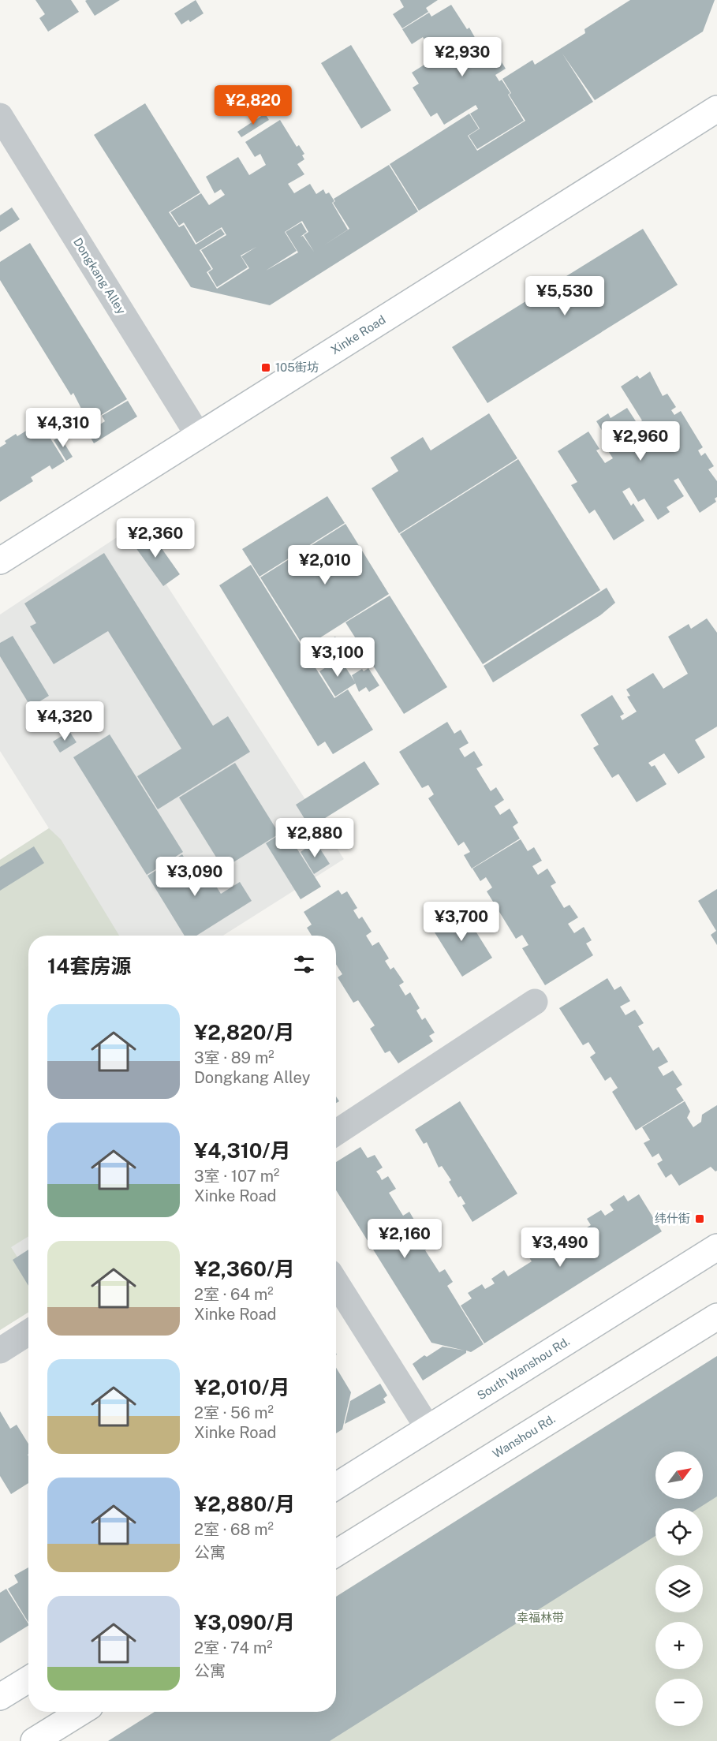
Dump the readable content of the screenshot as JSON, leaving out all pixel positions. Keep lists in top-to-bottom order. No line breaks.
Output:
{"streets":{"main road":["Xinke Road","South Wanshou Rd.","Wanshou Rd."],"street":["Dongkang Alley"]},"crossings":[["Dongkang Alley","Xinke Road"]],"parks":["幸福林带"],"places":{"transit":["105街坊","纬什街"]},"north":"top right","page":{"price":["¥2,930","¥2,820","¥5,530","¥4,310","¥2,960","¥2,360","¥2,010","¥3,100","¥4,320","¥2,880","¥3,090","¥3,700","¥2,160","¥3,490"],"heading":"14套房源","list":[{"name":"¥2,820/月","note":"3室 · 89 m² · Dongkang Alley"},{"name":"¥4,310/月","note":"3室 · 107 m² · Xinke Road"},{"name":"¥2,360/月","note":"2室 · 64 m² · Xinke Road"},{"name":"¥2,010/月","note":"2室 · 56 m² · Xinke Road"},{"name":"¥2,880/月","note":"2室 · 68 m² · 公寓"},{"name":"¥3,090/月","note":"2室 · 74 m² · 公寓"}],"map_buttons":["+","−"]}}
